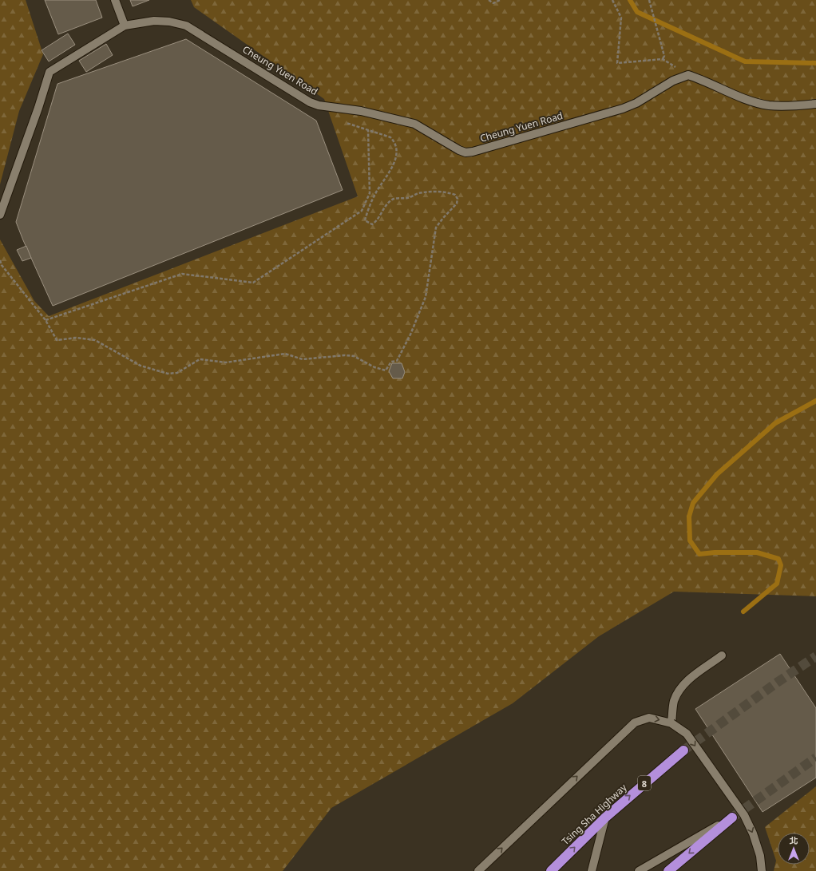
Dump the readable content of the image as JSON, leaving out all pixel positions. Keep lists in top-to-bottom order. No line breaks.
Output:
{"streets":{"highway":["8","Tsing Sha Highway"],"lane":["Cheung Yuen Road"]},"north":"top"}
